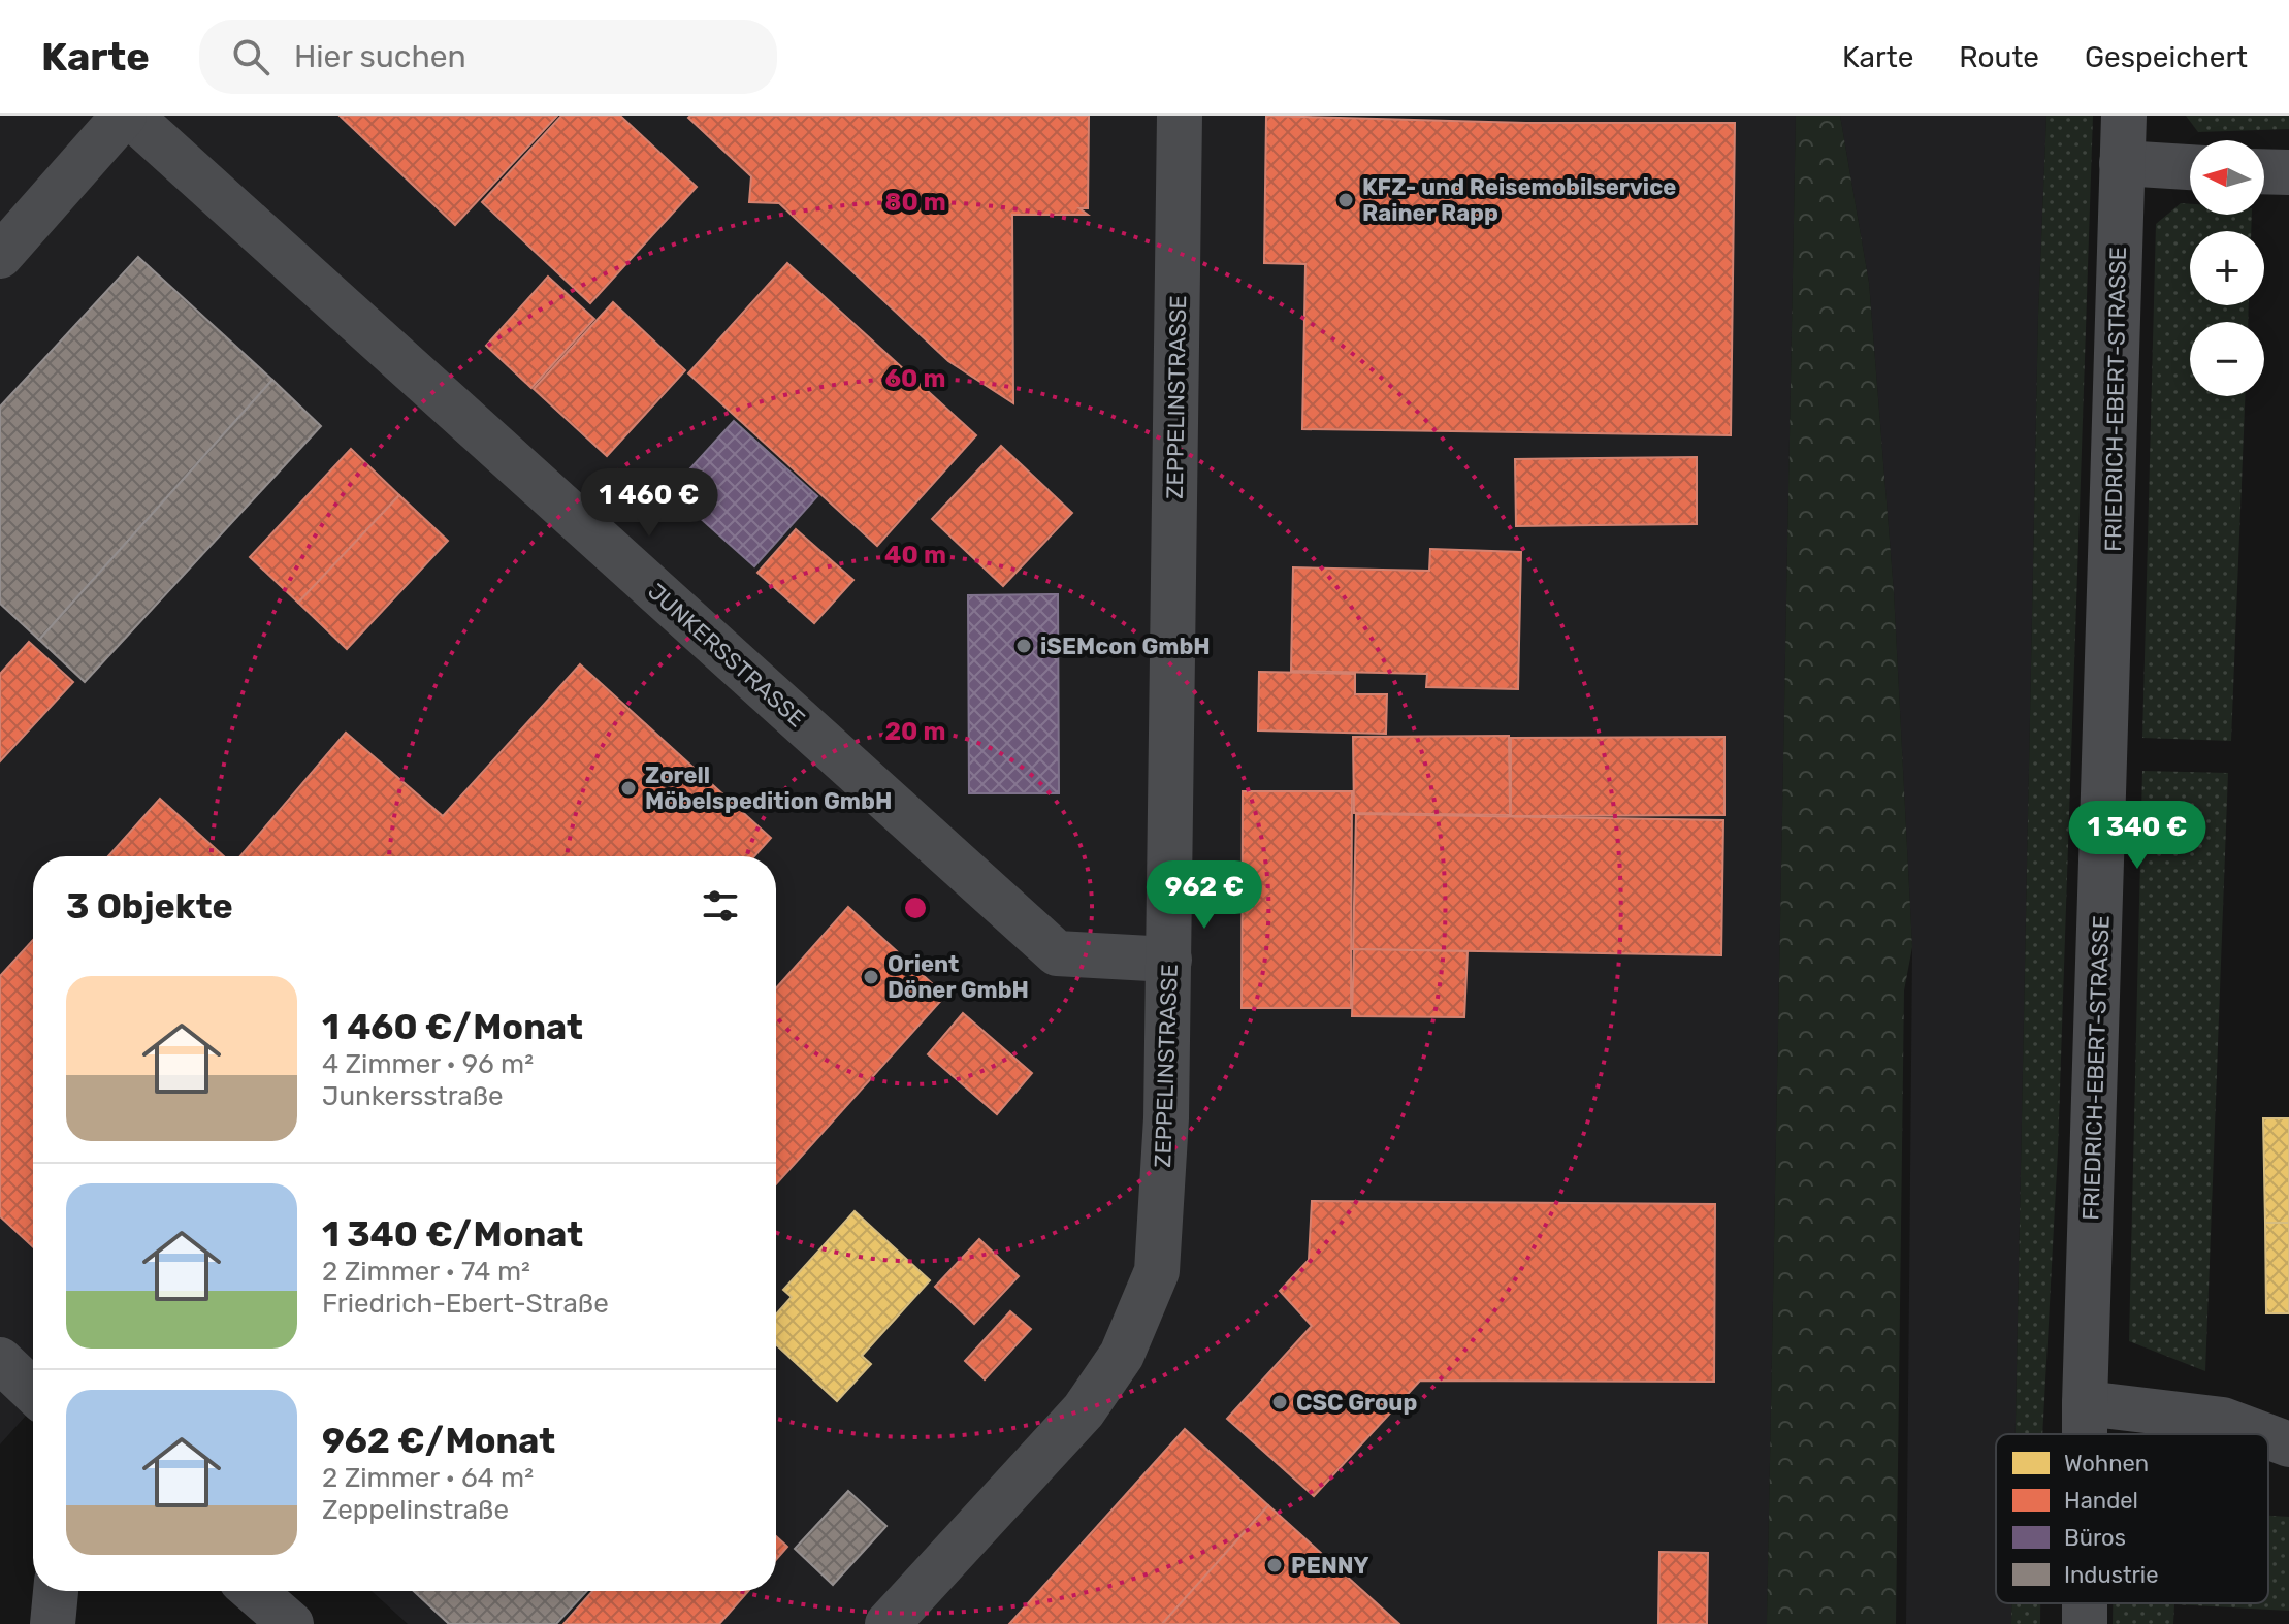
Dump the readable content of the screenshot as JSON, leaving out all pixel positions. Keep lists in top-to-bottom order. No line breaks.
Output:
{"streets":{"street":["ZEPPELINSTRASSE","FRIEDRICH-EBERT-STRASSE","JUNKERSSTRASSE"]},"crossings":[["ZEPPELINSTRASSE","JUNKERSSTRASSE"]],"places":["KFZ- und Reisemobilservice Rainer Rapp","iSEMcon GmbH","Zorell Möbelspedition GmbH","Orient Döner GmbH","CSC Group","PENNY"],"legend":["Wohnen","Handel","Büros","Industrie"],"north":"left","page":{"header":"Karte","search":"Hier suchen","nav":["Karte","Route","Gespeichert"],"map_buttons":["+","−"],"price":["1 460 €","1 340 €","962 €"],"heading":"3 Objekte","list":[{"name":"1 460 €/Monat","note":"4 Zimmer · 96 m² · Junkersstraße"},{"name":"1 340 €/Monat","note":"2 Zimmer · 74 m² · Friedrich-Ebert-Straße"},{"name":"962 €/Monat","note":"2 Zimmer · 64 m² · Zeppelinstraße"}]},"rings":["80 m","60 m","40 m","20 m"]}
